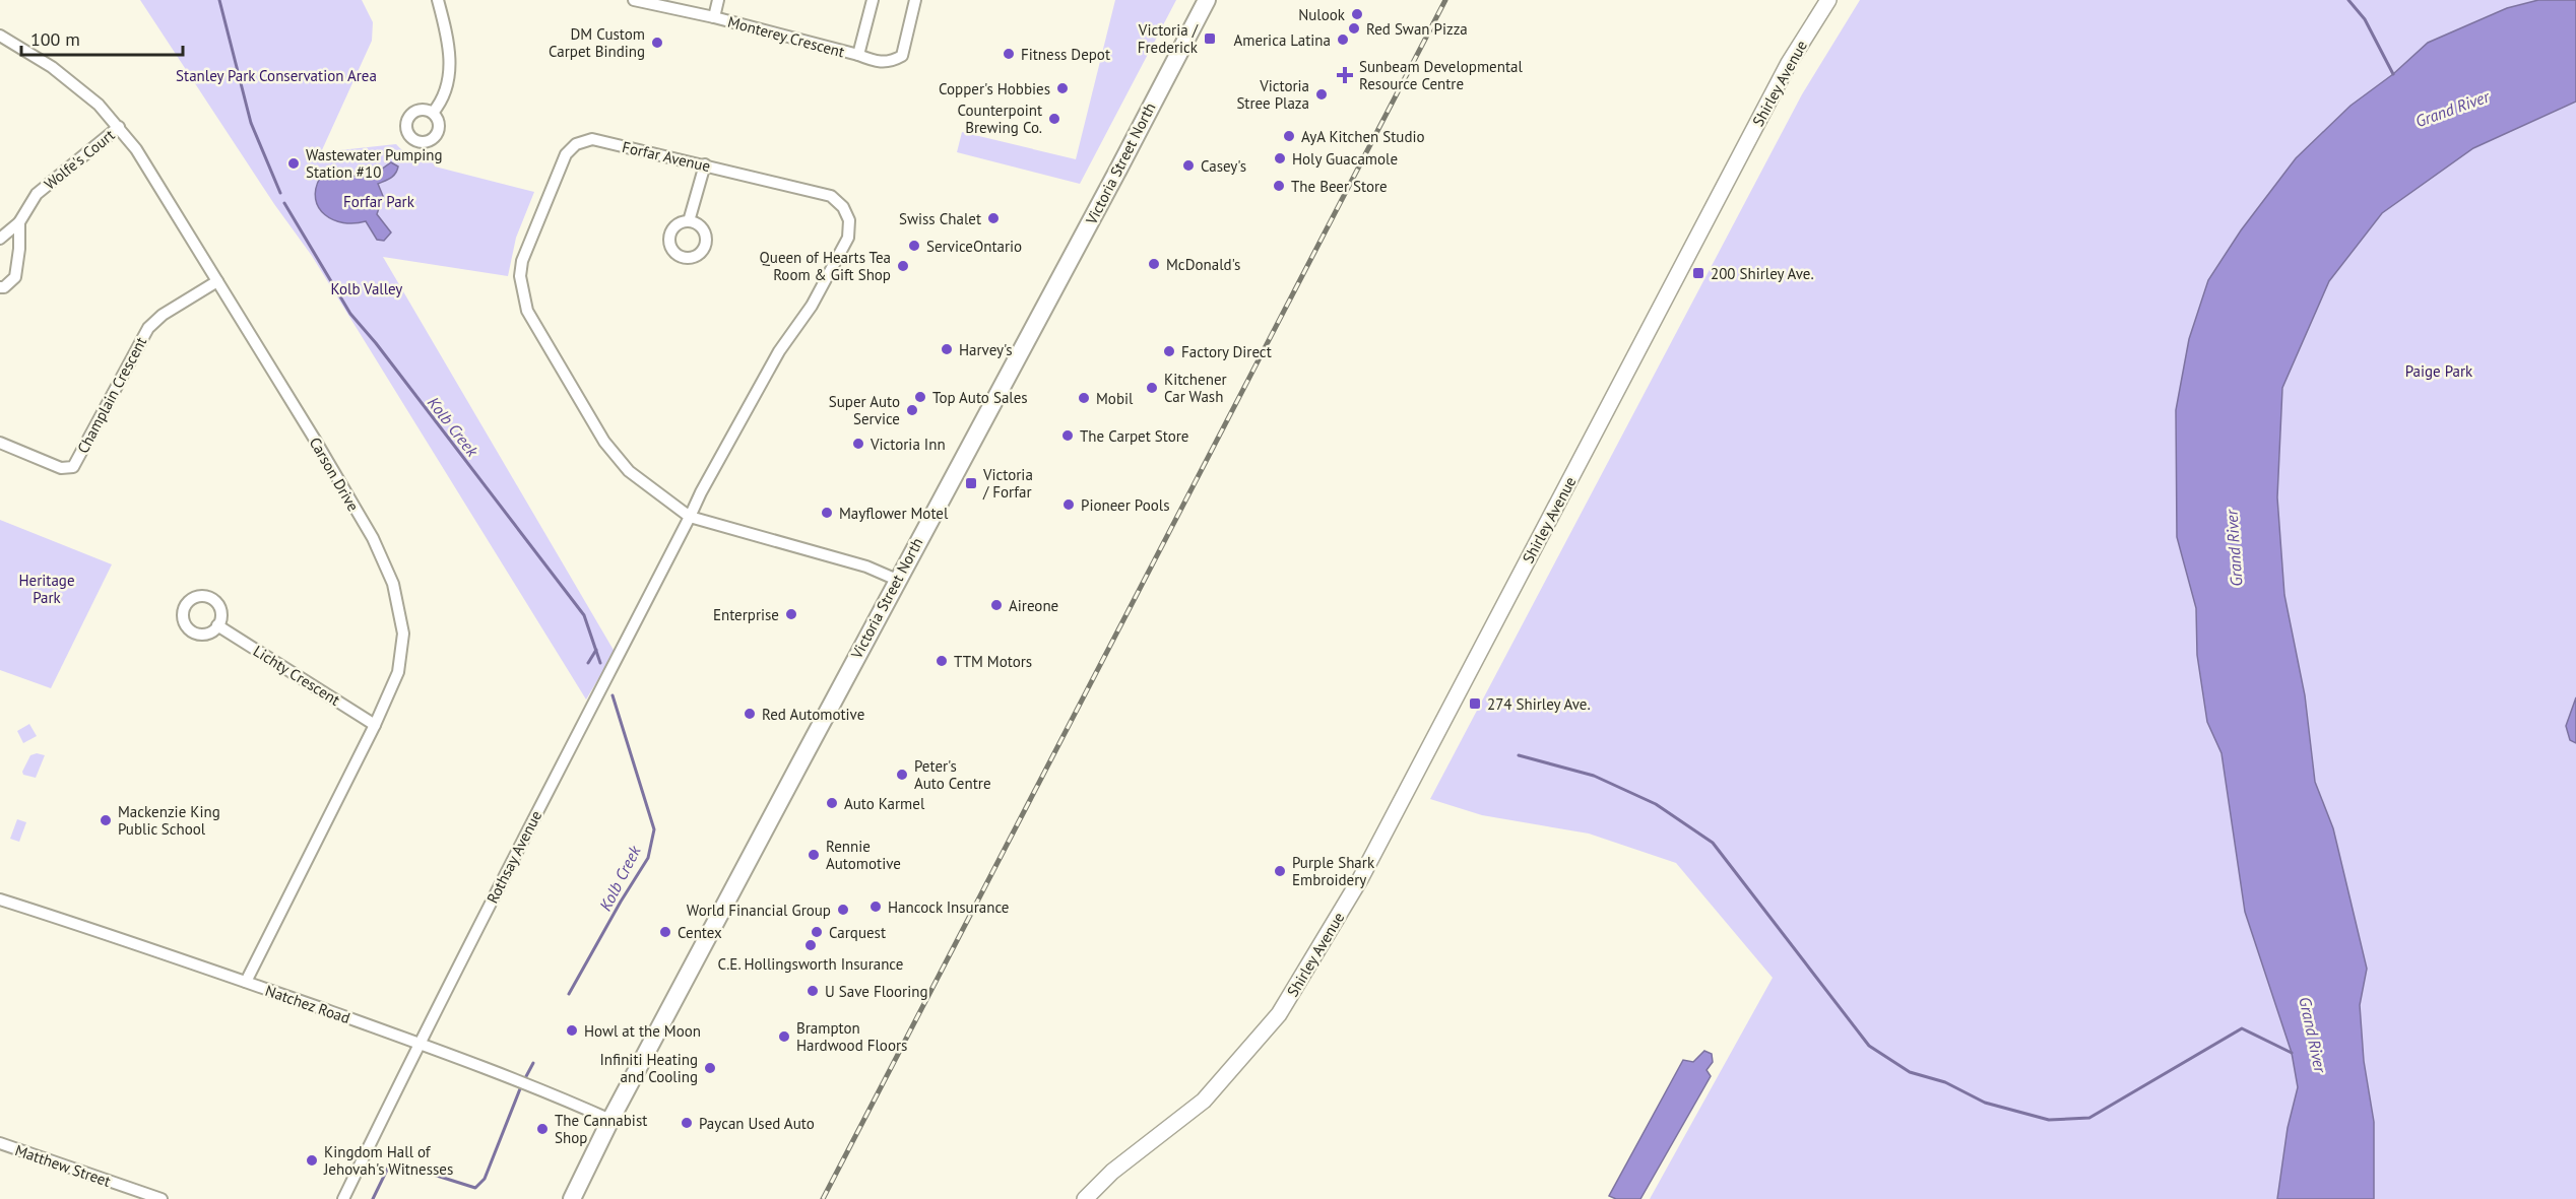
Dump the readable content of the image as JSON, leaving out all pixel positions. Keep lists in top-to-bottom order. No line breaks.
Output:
{"streets":{"main road":["Shirley Avenue","Victoria Street North"],"street":["Monterey Crescent","Forfar Avenue","Wolfe's Court","Champlain Crescent","Carson Drive","Lichty Crescent","Rothsay Avenue","Natchez Road","Matthew Street"]},"crossings":[["Forfar Avenue","Victoria Street North"],["Forfar Avenue","Rothsay Avenue"],["Wolfe's Court","Carson Drive"],["Victoria Street North","Natchez Road"],["Champlain Crescent","Carson Drive"],["Carson Drive","Lichty Crescent"],["Carson Drive","Natchez Road"],["Rothsay Avenue","Natchez Road"]],"water":["Grand River","Kolb Creek"],"parks":["Stanley Park Conservation Area","Forfar Park","Kolb Valley","Paige Park","Heritage Park"],"places":{"other":["Nulook","Red Swan Pizza","America Latina","DM Custom Carpet Binding","Fitness Depot","Copper's Hobbies","Victoria Stree Plaza","Counterpoint Brewing Co.","AyA Kitchen Studio","Holy Guacamole","Wastewater Pumping Station #10","Casey's","The Beer Store","Swiss Chalet","ServiceOntario","McDonald's","Queen of Hearts Tea Room & Gift Shop","Harvey's","Factory Direct","Kitchener Car Wash","Top Auto Sales","Mobil","Super Auto Service","The Carpet Store","Victoria Inn","Pioneer Pools","Mayflower Motel","Aireone","Enterprise","TTM Motors","Red Automotive","Peter's Auto Centre","Auto Karmel","Mackenzie King Public School","Rennie Automotive","Purple Shark Embroidery","Hancock Insurance","World Financial Group","Centex","Carquest","C.E. Hollingsworth Insurance","U Save Flooring","Howl at the Moon","Brampton Hardwood Floors","Infiniti Heating and Cooling","Paycan Used Auto","The Cannabist Shop","Kingdom Hall of Jehovah's Witnesses"],"transit":["Victoria / Frederick","200 Shirley Ave.","Victoria / Forfar","274 Shirley Ave."],"health":["Sunbeam Developmental Resource Centre"]},"scale_bar":"100 m"}
